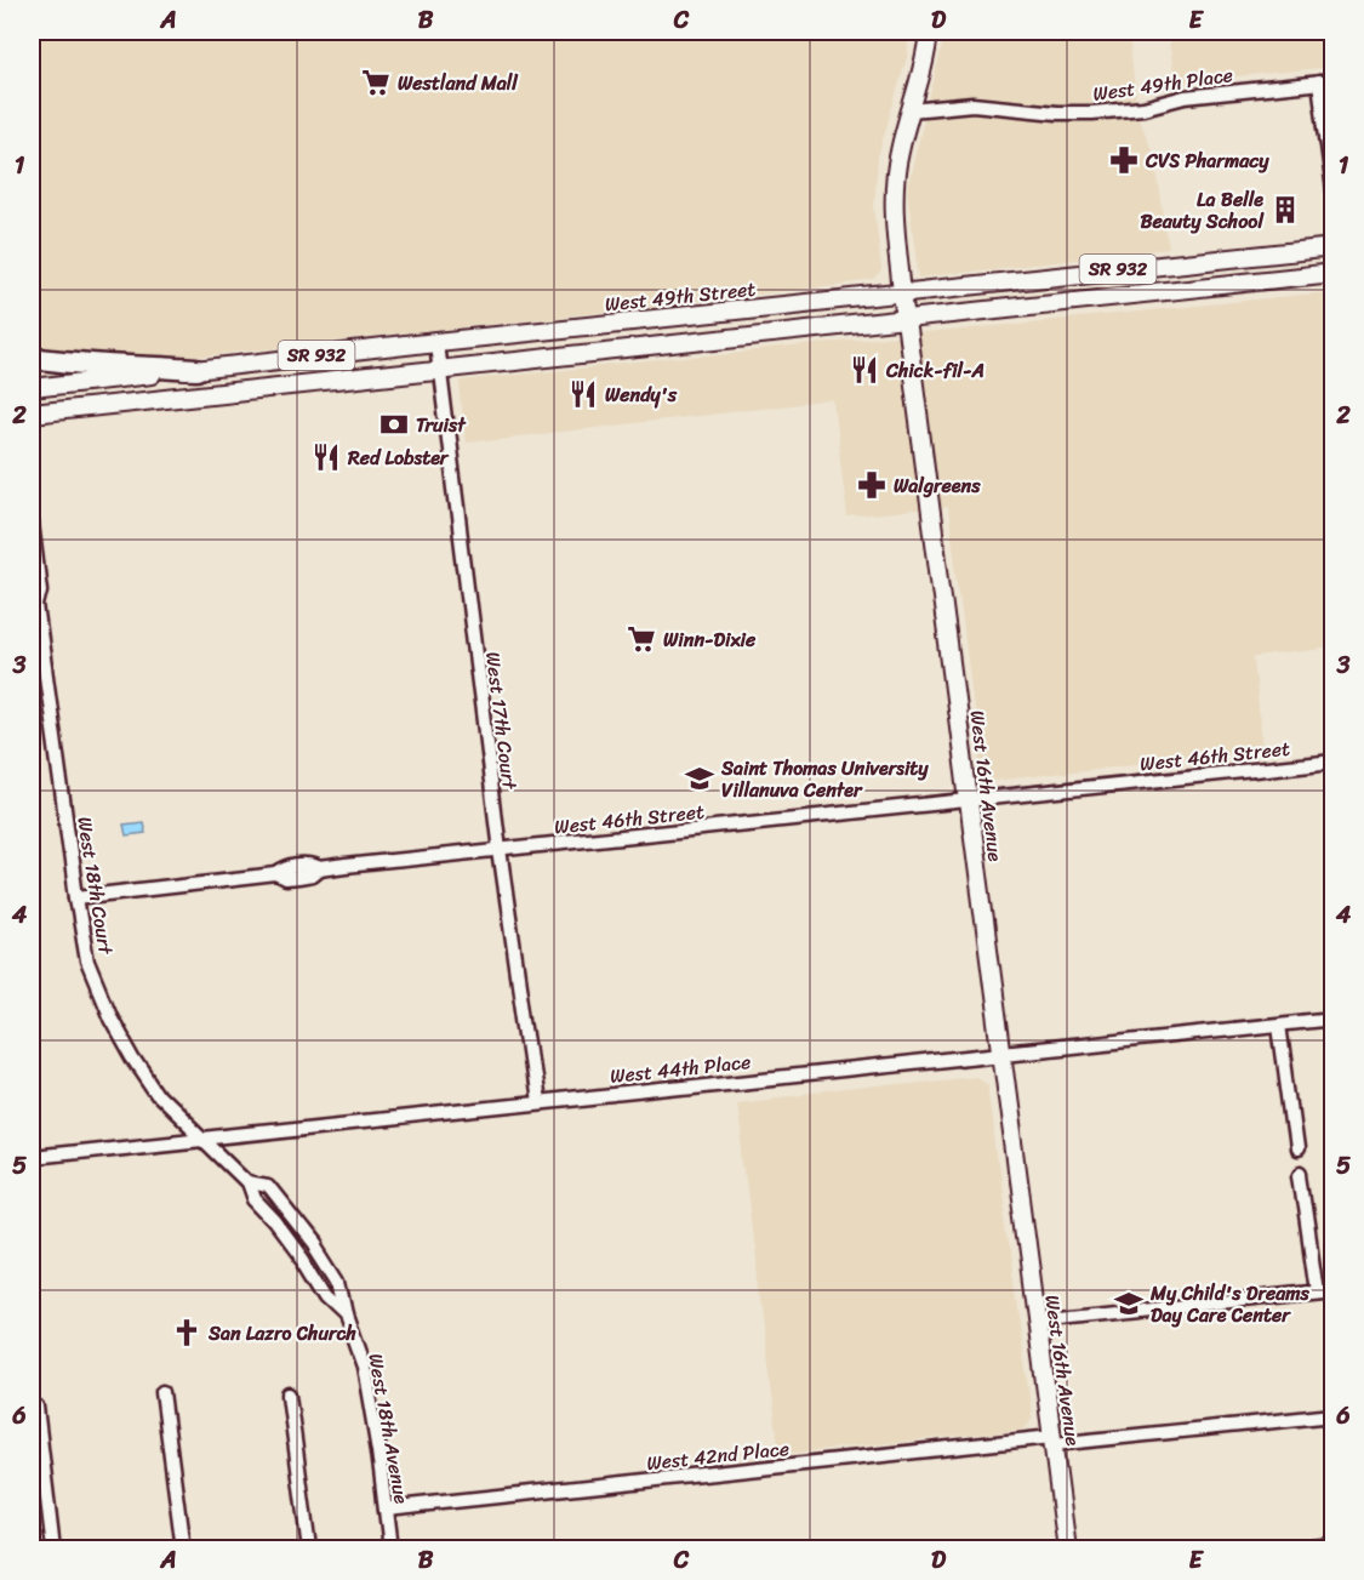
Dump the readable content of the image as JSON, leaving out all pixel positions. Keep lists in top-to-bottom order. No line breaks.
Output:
{"streets":{"main road":["SR 932","West 49th Street","West 16th Avenue"],"street":["West 49th Place","West 17th Court","West 46th Street","West 18th Court","West 44th Place","West 18th Avenue","West 42nd Place"]},"crossings":[["West 49th Place","West 16th Avenue"],["SR 932","West 17th Court"],["SR 932","West 16th Avenue"],["West 49th Street","West 17th Court"],["West 49th Street","West 16th Avenue"],["West 17th Court","West 46th Street"],["West 17th Court","West 44th Place"],["West 46th Street","West 16th Avenue"],["West 46th Street","West 18th Court"],["West 16th Avenue","West 44th Place"],["West 16th Avenue","West 42nd Place"],["West 18th Court","West 44th Place"],["West 18th Court","West 18th Avenue"],["West 44th Place","West 18th Avenue"],["West 18th Avenue","West 42nd Place"]],"places":{"supermarket":["Westland Mall","Winn-Dixie"],"pharmacy":["CVS Pharmacy","Walgreens"],"building":["La Belle Beauty School"],"restaurant":["Chick-fil-A","Wendy's","Red Lobster"],"bank":["Truist"],"school or university":["Saint Thomas University Villanuva Center","My Child's Dreams Day Care Center"],"church":["San Lazro Church"]},"grid":{"columns":["A","B","C","D","E"],"rows":["1","2","3","4","5","6"]}}
